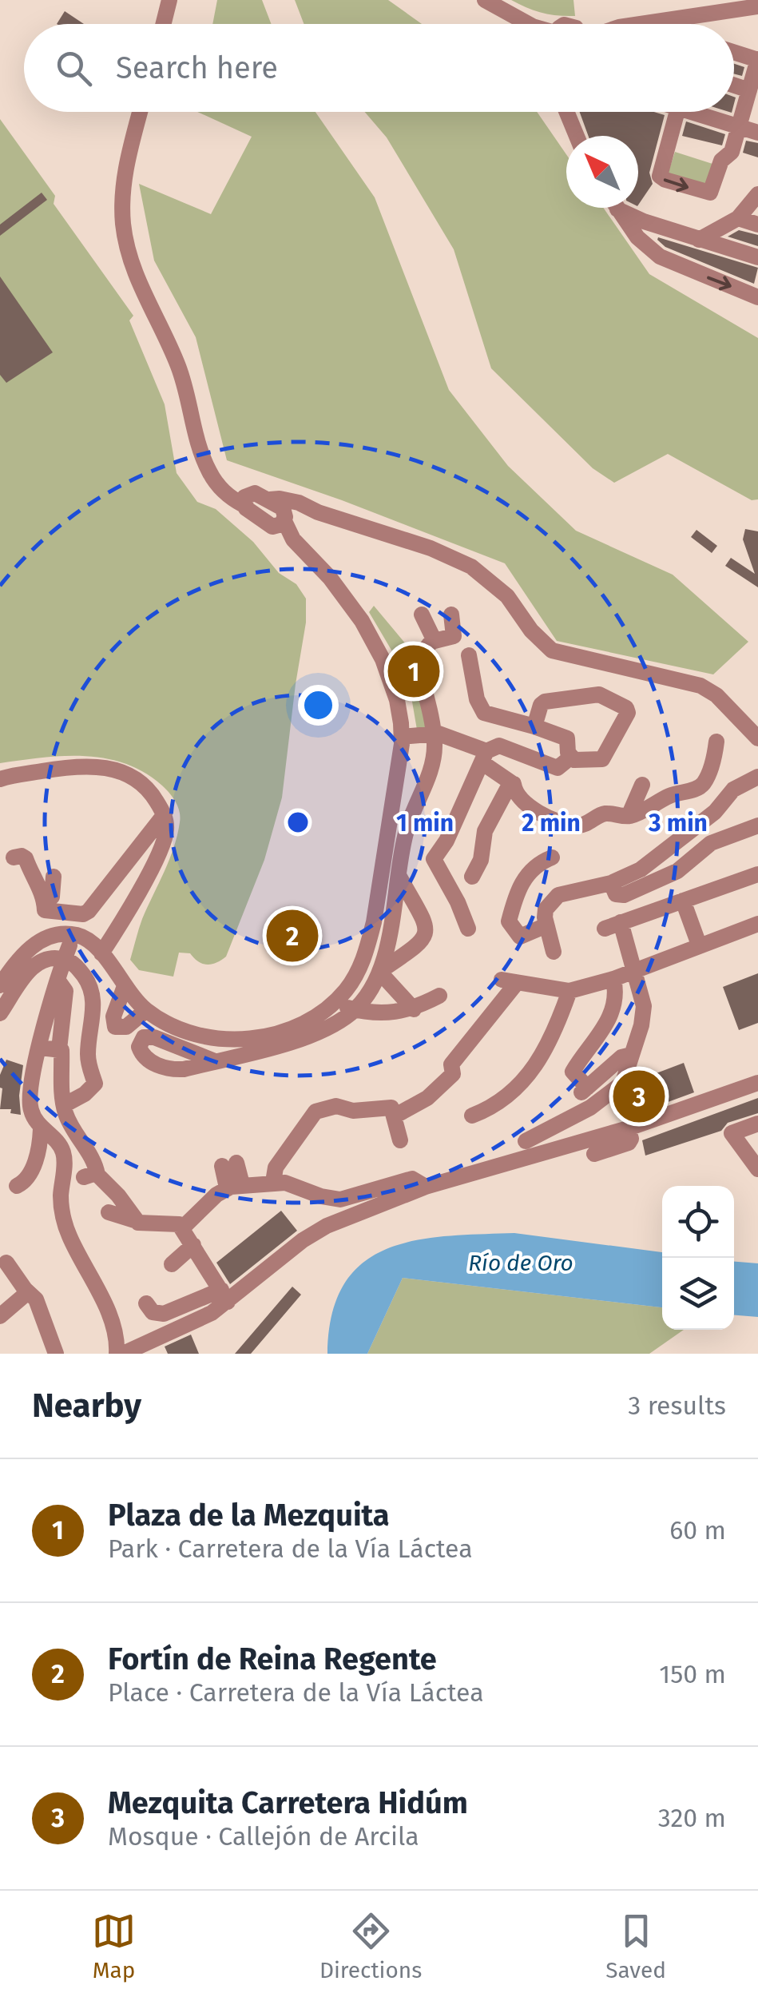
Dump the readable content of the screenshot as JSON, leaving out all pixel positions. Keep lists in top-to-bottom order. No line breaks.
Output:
{"water":["Río de Oro"],"north":"top left","page":{"search":"Search here","pins":["1","2","3"],"heading":["Nearby","3 results"],"list":[{"mark":"1","name":"Plaza de la Mezquita","note":"Park · Carretera de la Vía Láctea","value":"60 m"},{"mark":"2","name":"Fortín de Reina Regente","note":"Place · Carretera de la Vía Láctea","value":"150 m"},{"mark":"3","name":"Mezquita Carretera Hidúm","note":"Mosque · Callejón de Arcila","value":"320 m"}],"nav":["Map","Directions","Saved"]},"rings":["1 min","2 min","3 min"]}
